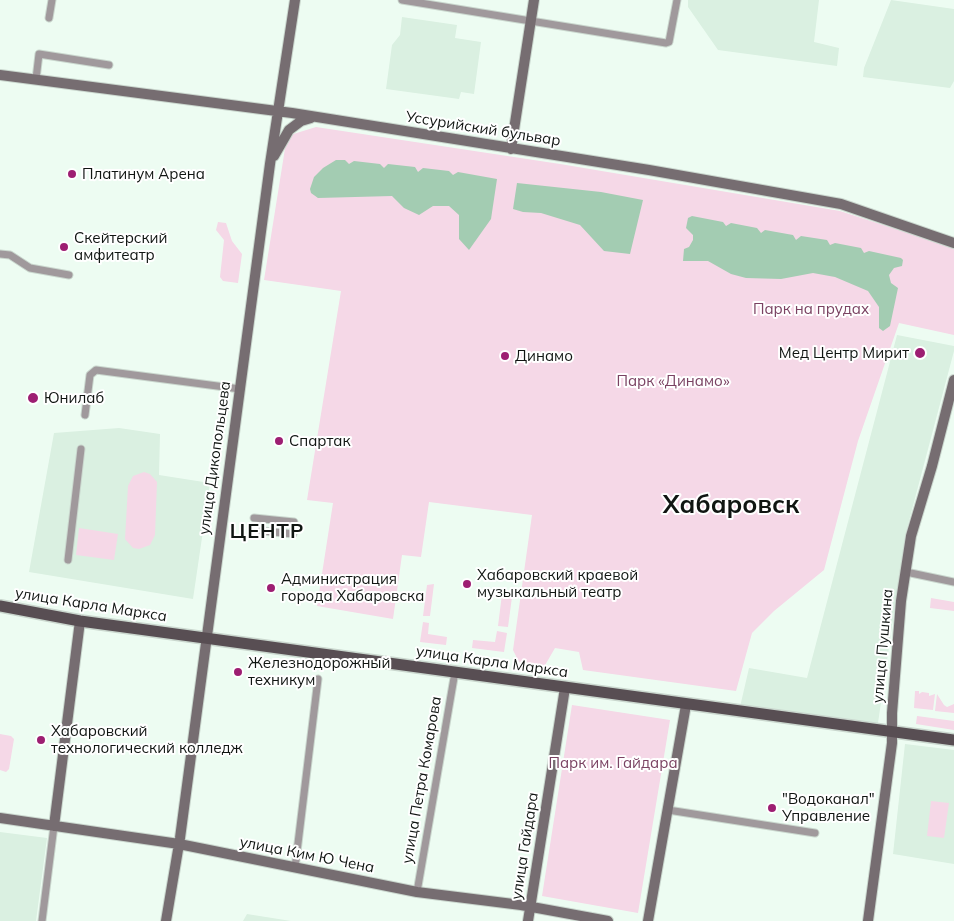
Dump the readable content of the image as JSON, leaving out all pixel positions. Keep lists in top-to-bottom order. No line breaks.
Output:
{"streets":{"main road":["улица Карла Маркса"],"street":["Уссурийский бульвар","улица Дикопольцева","улица Пушкина","улица Петра Комарова","улица Гайдара","улица Ким Ю Чена"]},"crossings":[["Уссурийский бульвар","улица Дикопольцева"],["улица Дикопольцева","улица Карла Маркса"],["улица Дикопольцева","улица Ким Ю Чена"],["улица Карла Маркса","улица Пушкина"],["улица Карла Маркса","улица Петра Комарова"],["улица Карла Маркса","улица Гайдара"],["улица Петра Комарова","улица Ким Ю Чена"],["улица Гайдара","улица Ким Ю Чена"]],"districts":["Хабаровск","ЦЕНТР"],"parks":["Парк на прудах","Парк «Динамо»","Парк им. Гайдара"],"places":["Платинум Арена","Скейтерский амфитеатр","Мед Центр Мирит","Динамо","Юнилаб","Спартак","Хабаровский краевой музыкальный театр","Администрация города Хабаровска","Железнодорожный техникум","Хабаровский технологический колледж","\"Водоканал\" Управление"]}
